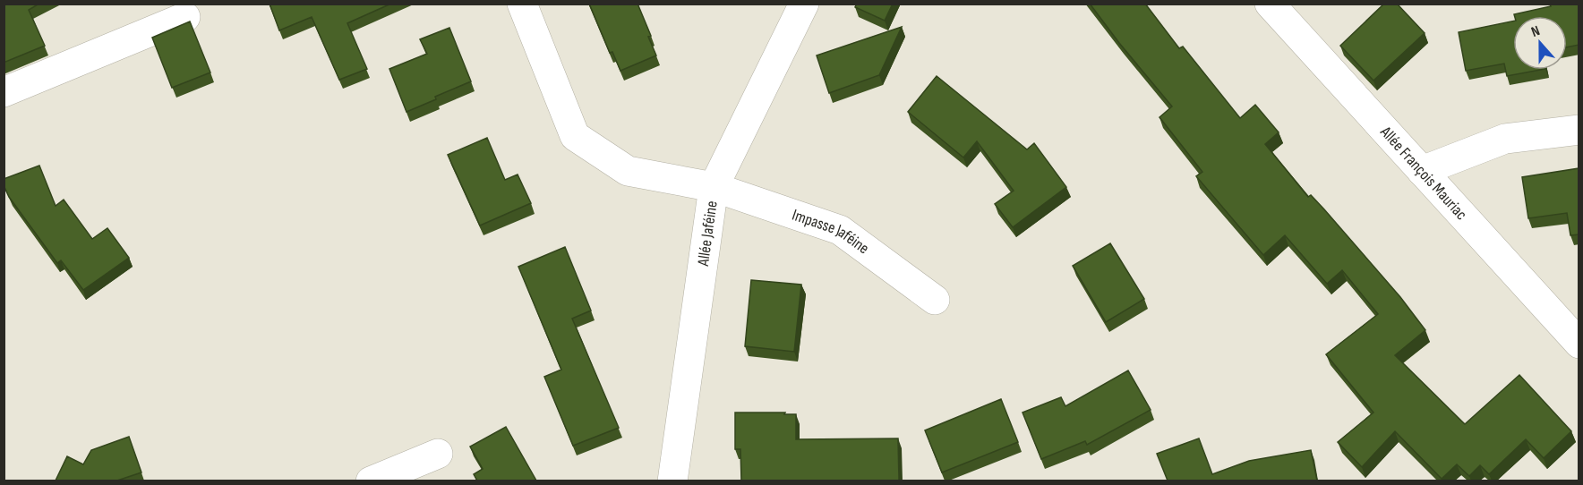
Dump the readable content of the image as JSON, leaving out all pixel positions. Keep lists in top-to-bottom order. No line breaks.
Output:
{"streets":{"street":["Allée François Mauriac","Allée Jaféine","Impasse Jaféine"]},"crossings":[["Allée Jaféine","Impasse Jaféine"]],"north":"top"}
